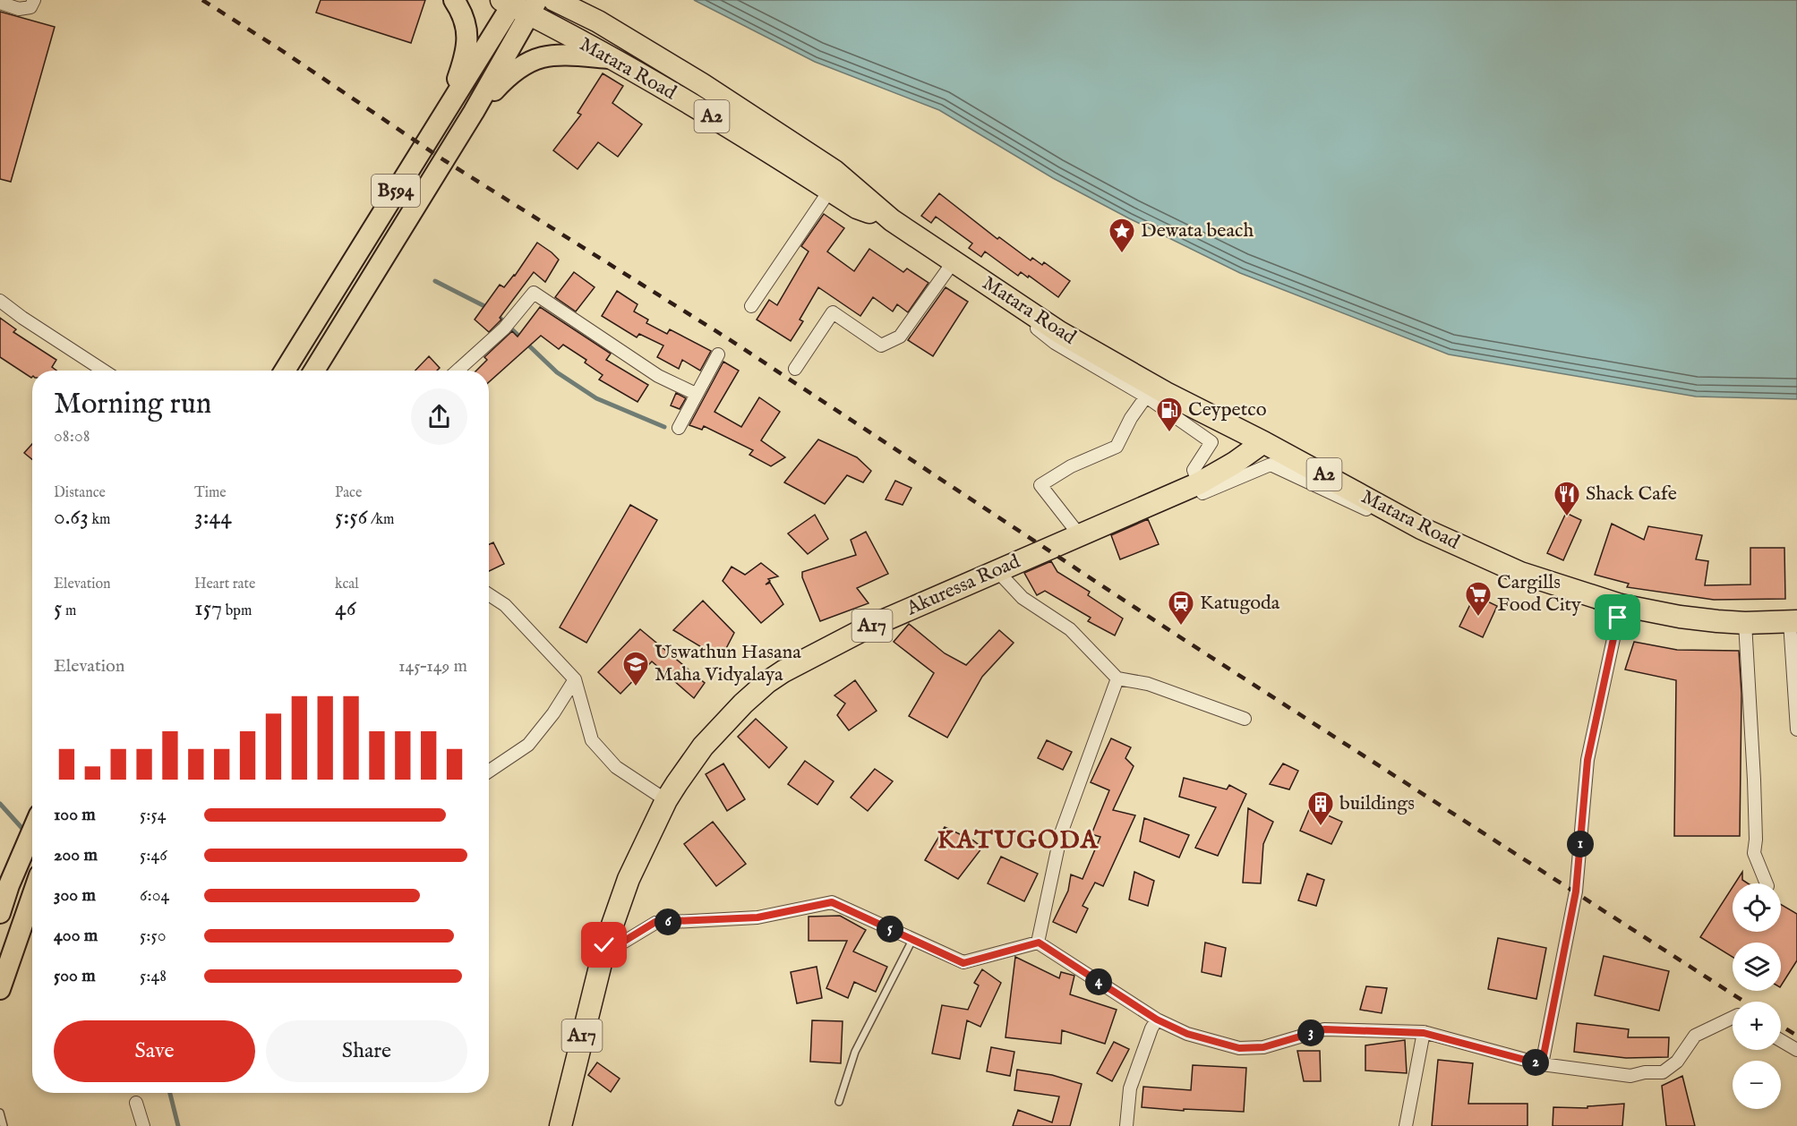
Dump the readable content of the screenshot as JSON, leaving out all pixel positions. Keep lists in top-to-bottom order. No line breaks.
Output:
{"streets":{"highway":["Matara Road","A2","Akuressa Road","A17"],"main road":["B594"]},"crossings":[["Matara Road","B594"],["Matara Road","Akuressa Road"]],"districts":["KATUGODA"],"places":{"place":["Dewata beach"],"fuel station":["Ceypetco"],"restaurant":["Shack Cafe"],"supermarket":["Cargills Food City"],"station":["Katugoda"],"school or university":["Uswathun Hasana Maha Vidyalaya"],"building":["buildings"]},"page":{"heading":["Morning run","08:08"],"stats":[["Distance","0.63 km"],["Time","3:44"],["Pace","5:56 /km"],["Elevation","5 m"],["Heart rate","157 bpm"],["kcal","46"]],"chart":["Elevation","145–149 m"],"list":[{"name":"100 m","note":"5:54"},{"name":"200 m","note":"5:46"},{"name":"300 m","note":"6:04"},{"name":"400 m","note":"5:50"},{"name":"500 m","note":"5:48"}],"pins":["1","6","5","4","3","2"],"map_buttons":["+","−"],"buttons":["Save","Share"]}}
